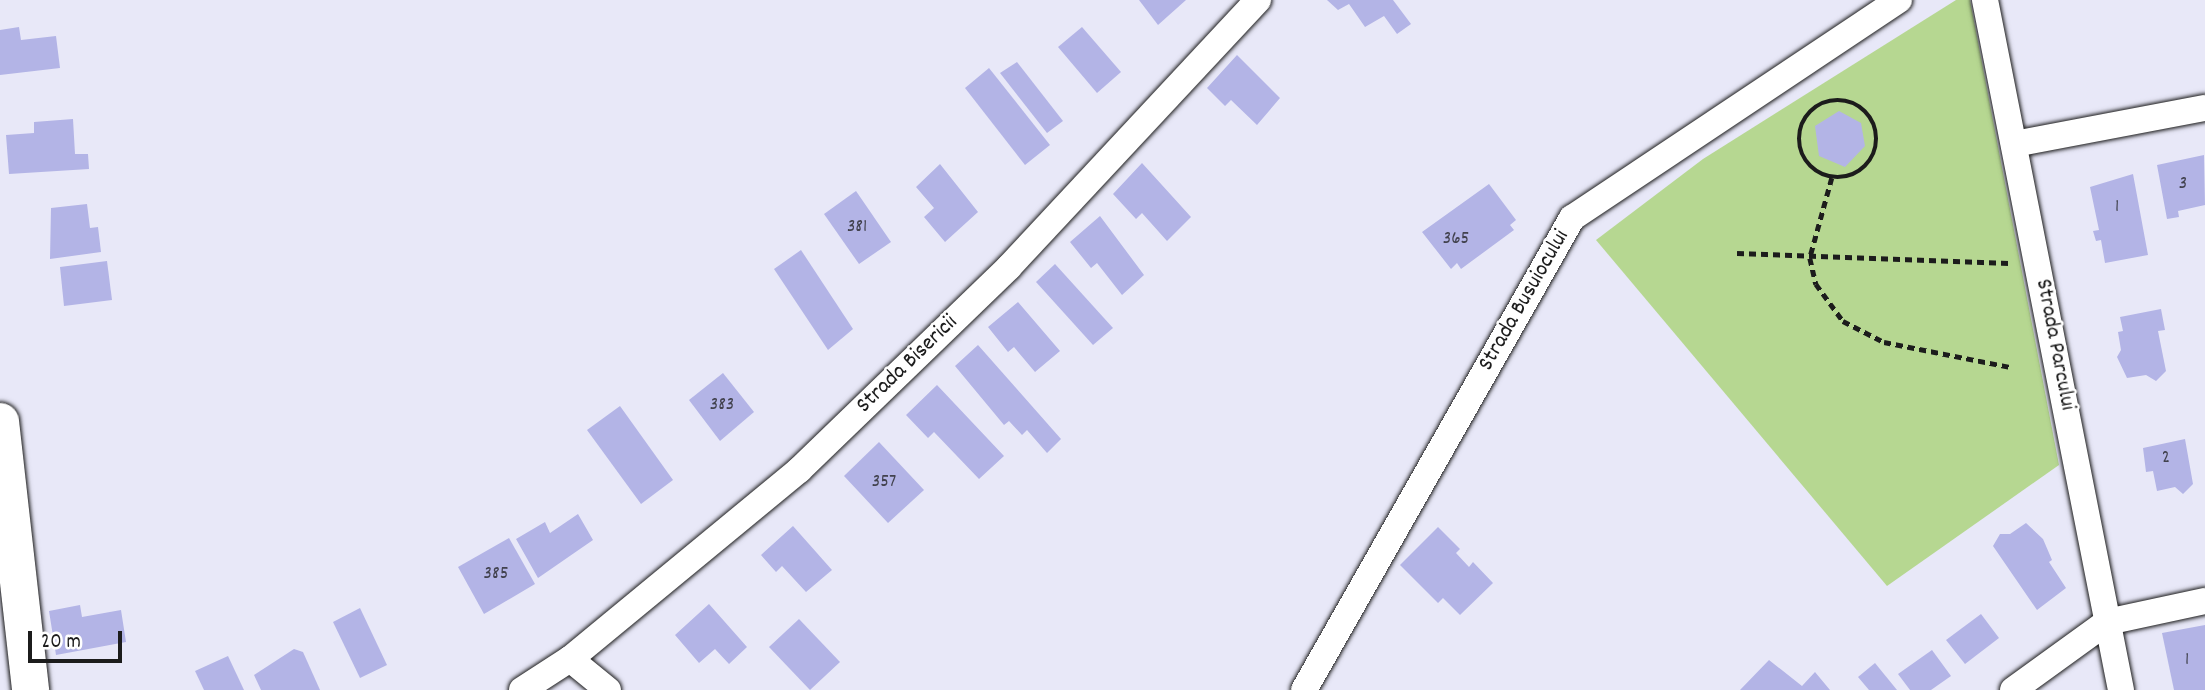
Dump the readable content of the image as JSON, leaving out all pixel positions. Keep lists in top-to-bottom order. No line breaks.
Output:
{"streets":{"street":["Strada Busuiocului","Strada Parcului","Strada Bisericii"]},"house_numbers":["3","1","381","365","383","2","357","385","1"],"scale_bar":"20 m"}
